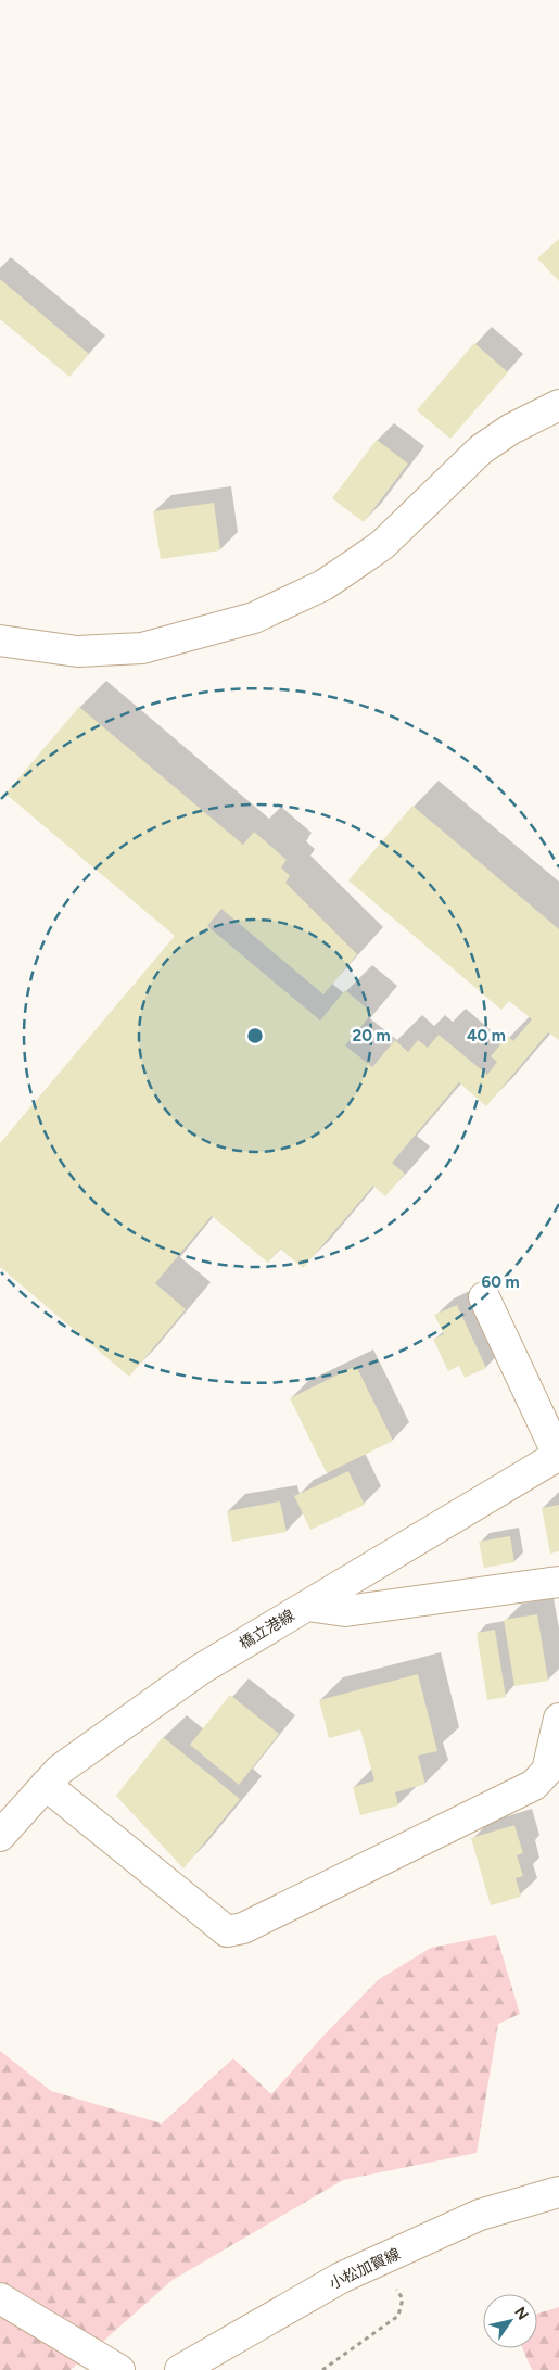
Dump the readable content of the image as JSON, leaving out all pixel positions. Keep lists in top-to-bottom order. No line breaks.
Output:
{"streets":{"street":["橋立港線","小松加賀線"]},"north":"top right","rings":["20 m","40 m","60 m"]}
